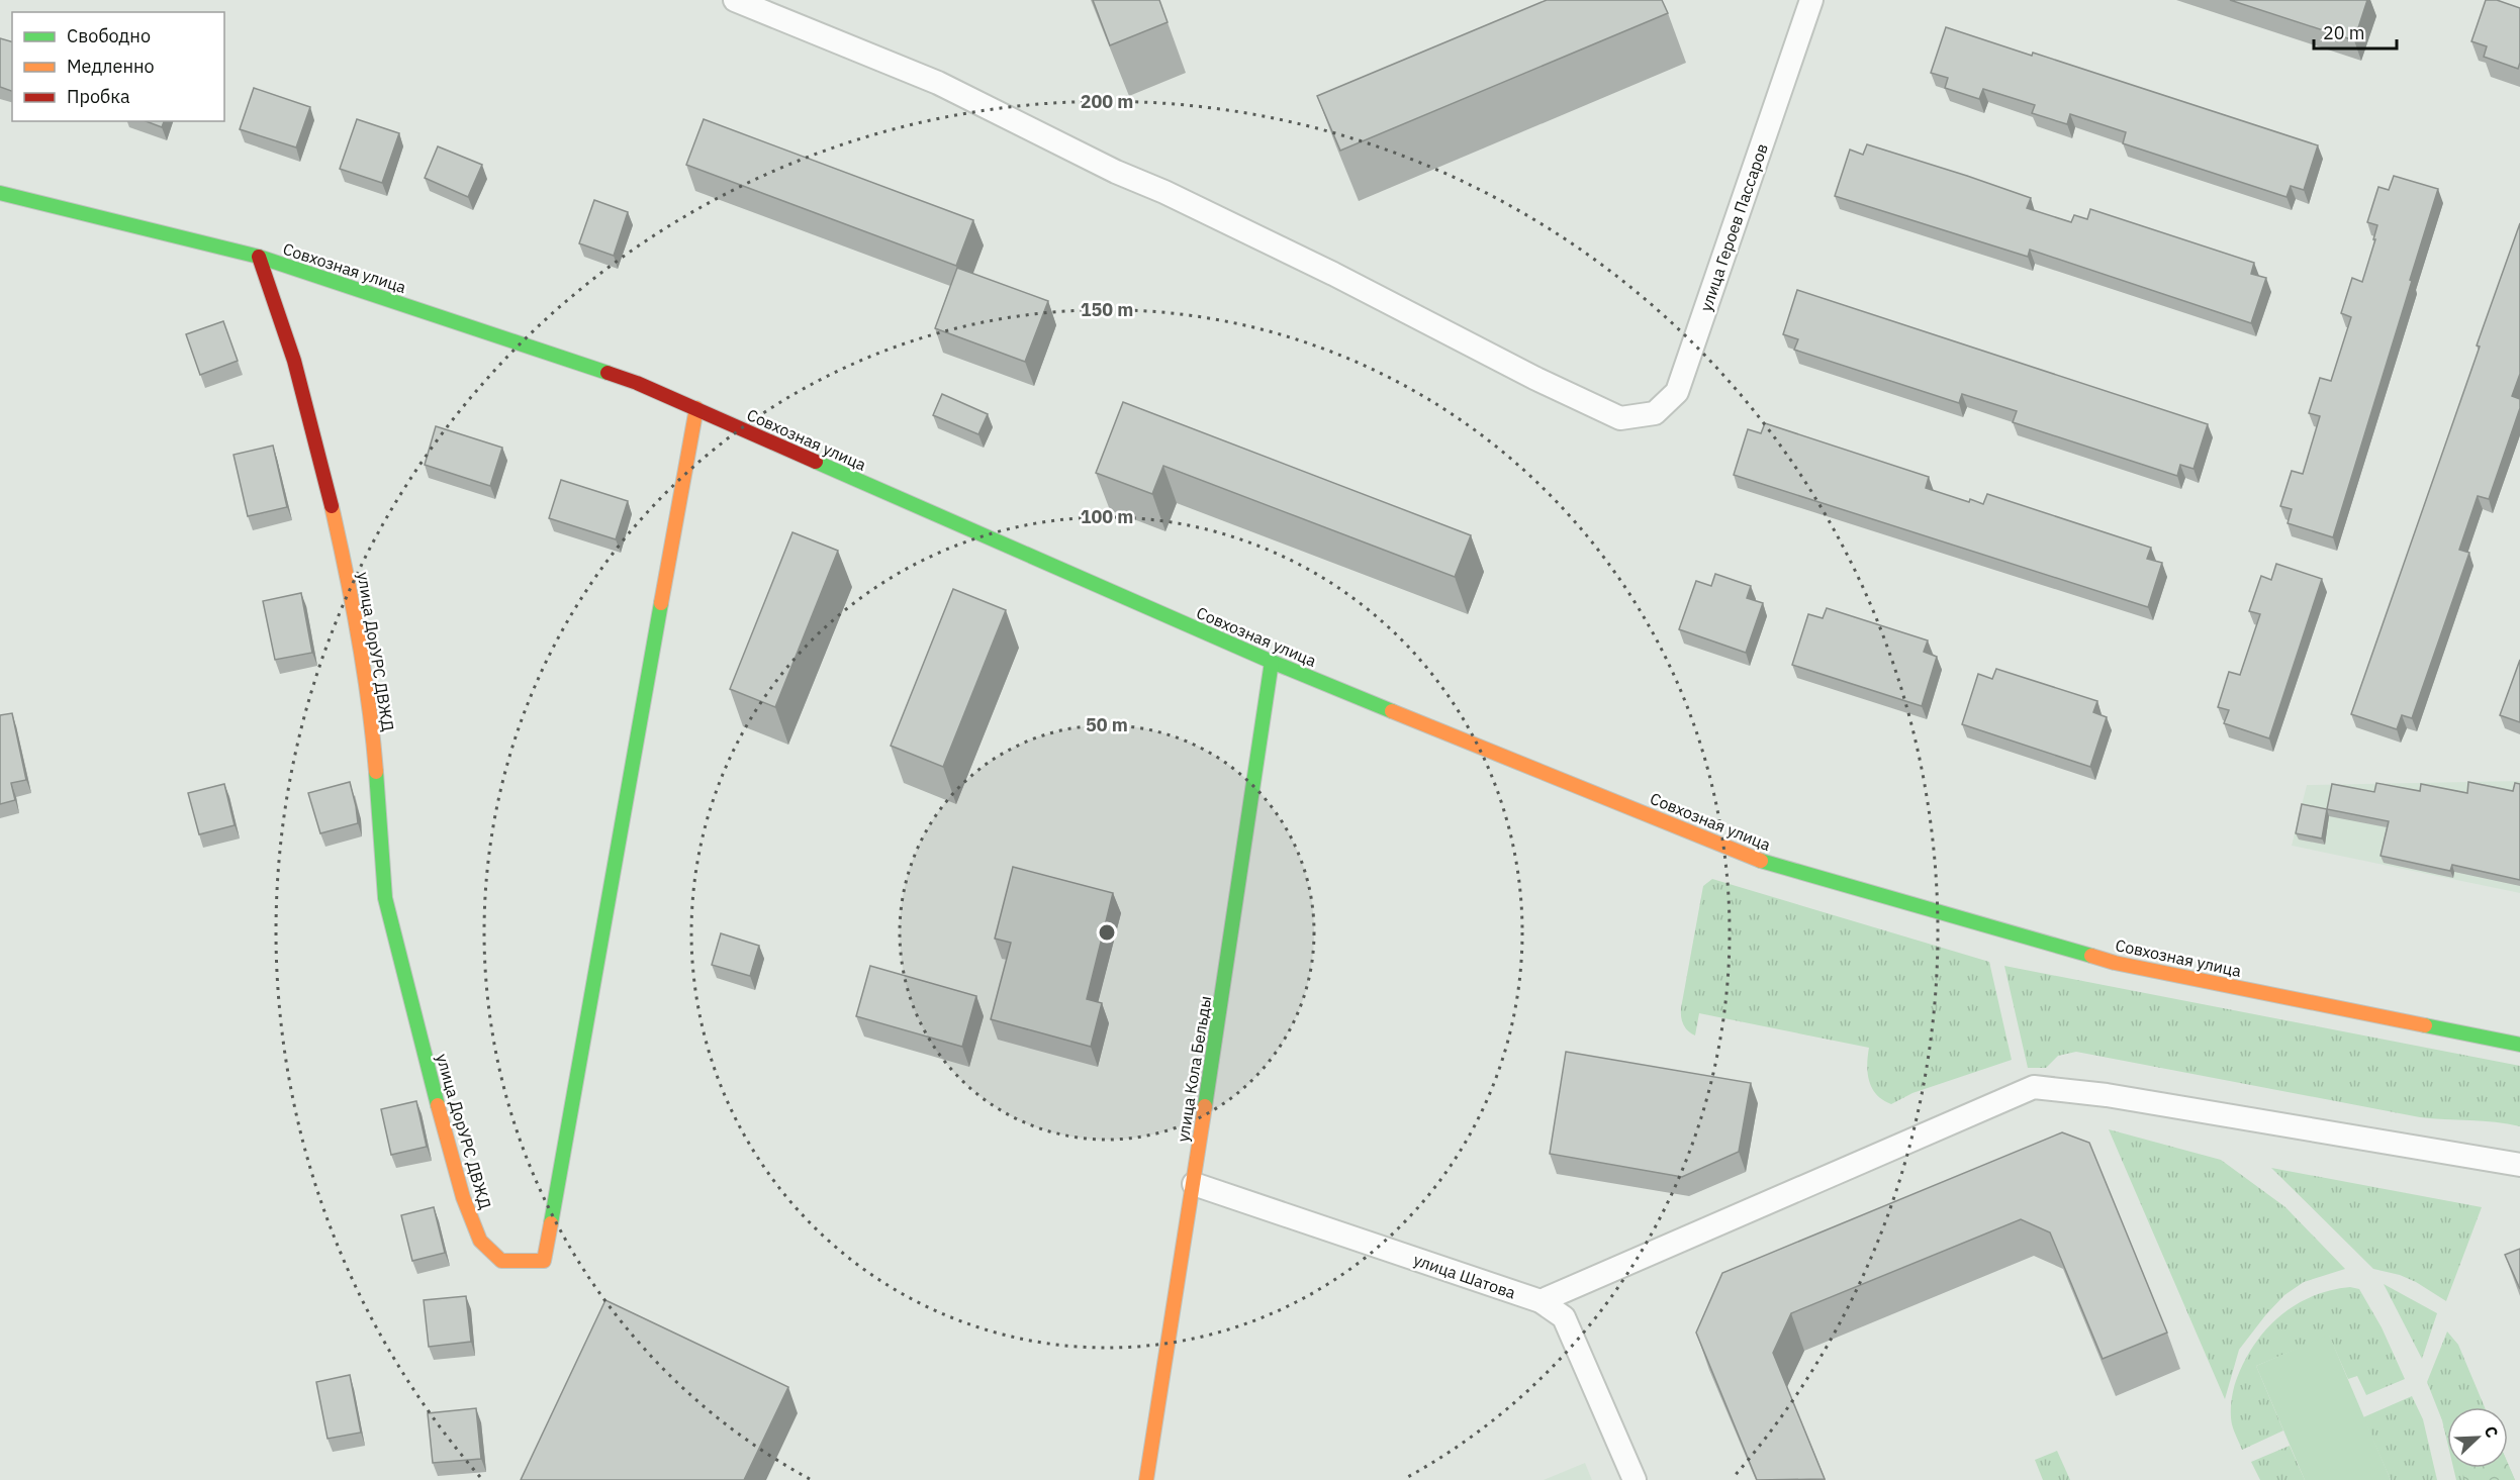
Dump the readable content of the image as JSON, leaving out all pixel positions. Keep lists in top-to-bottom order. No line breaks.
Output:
{"streets":{"street":["улица Героев Пассаров","Совхозная улица","улица ДорУРС ДВЖД","улица Кола Бельды","улица Шатова"]},"crossings":[["Совхозная улица","улица ДорУРС ДВЖД"],["Совхозная улица","улица Кола Бельды"],["улица Кола Бельды","улица Шатова"]],"legend":["Свободно","Медленно","Пробка"],"scale_bar":"20 m","north":"top right","rings":["200 m","150 m","100 m","50 m"]}
